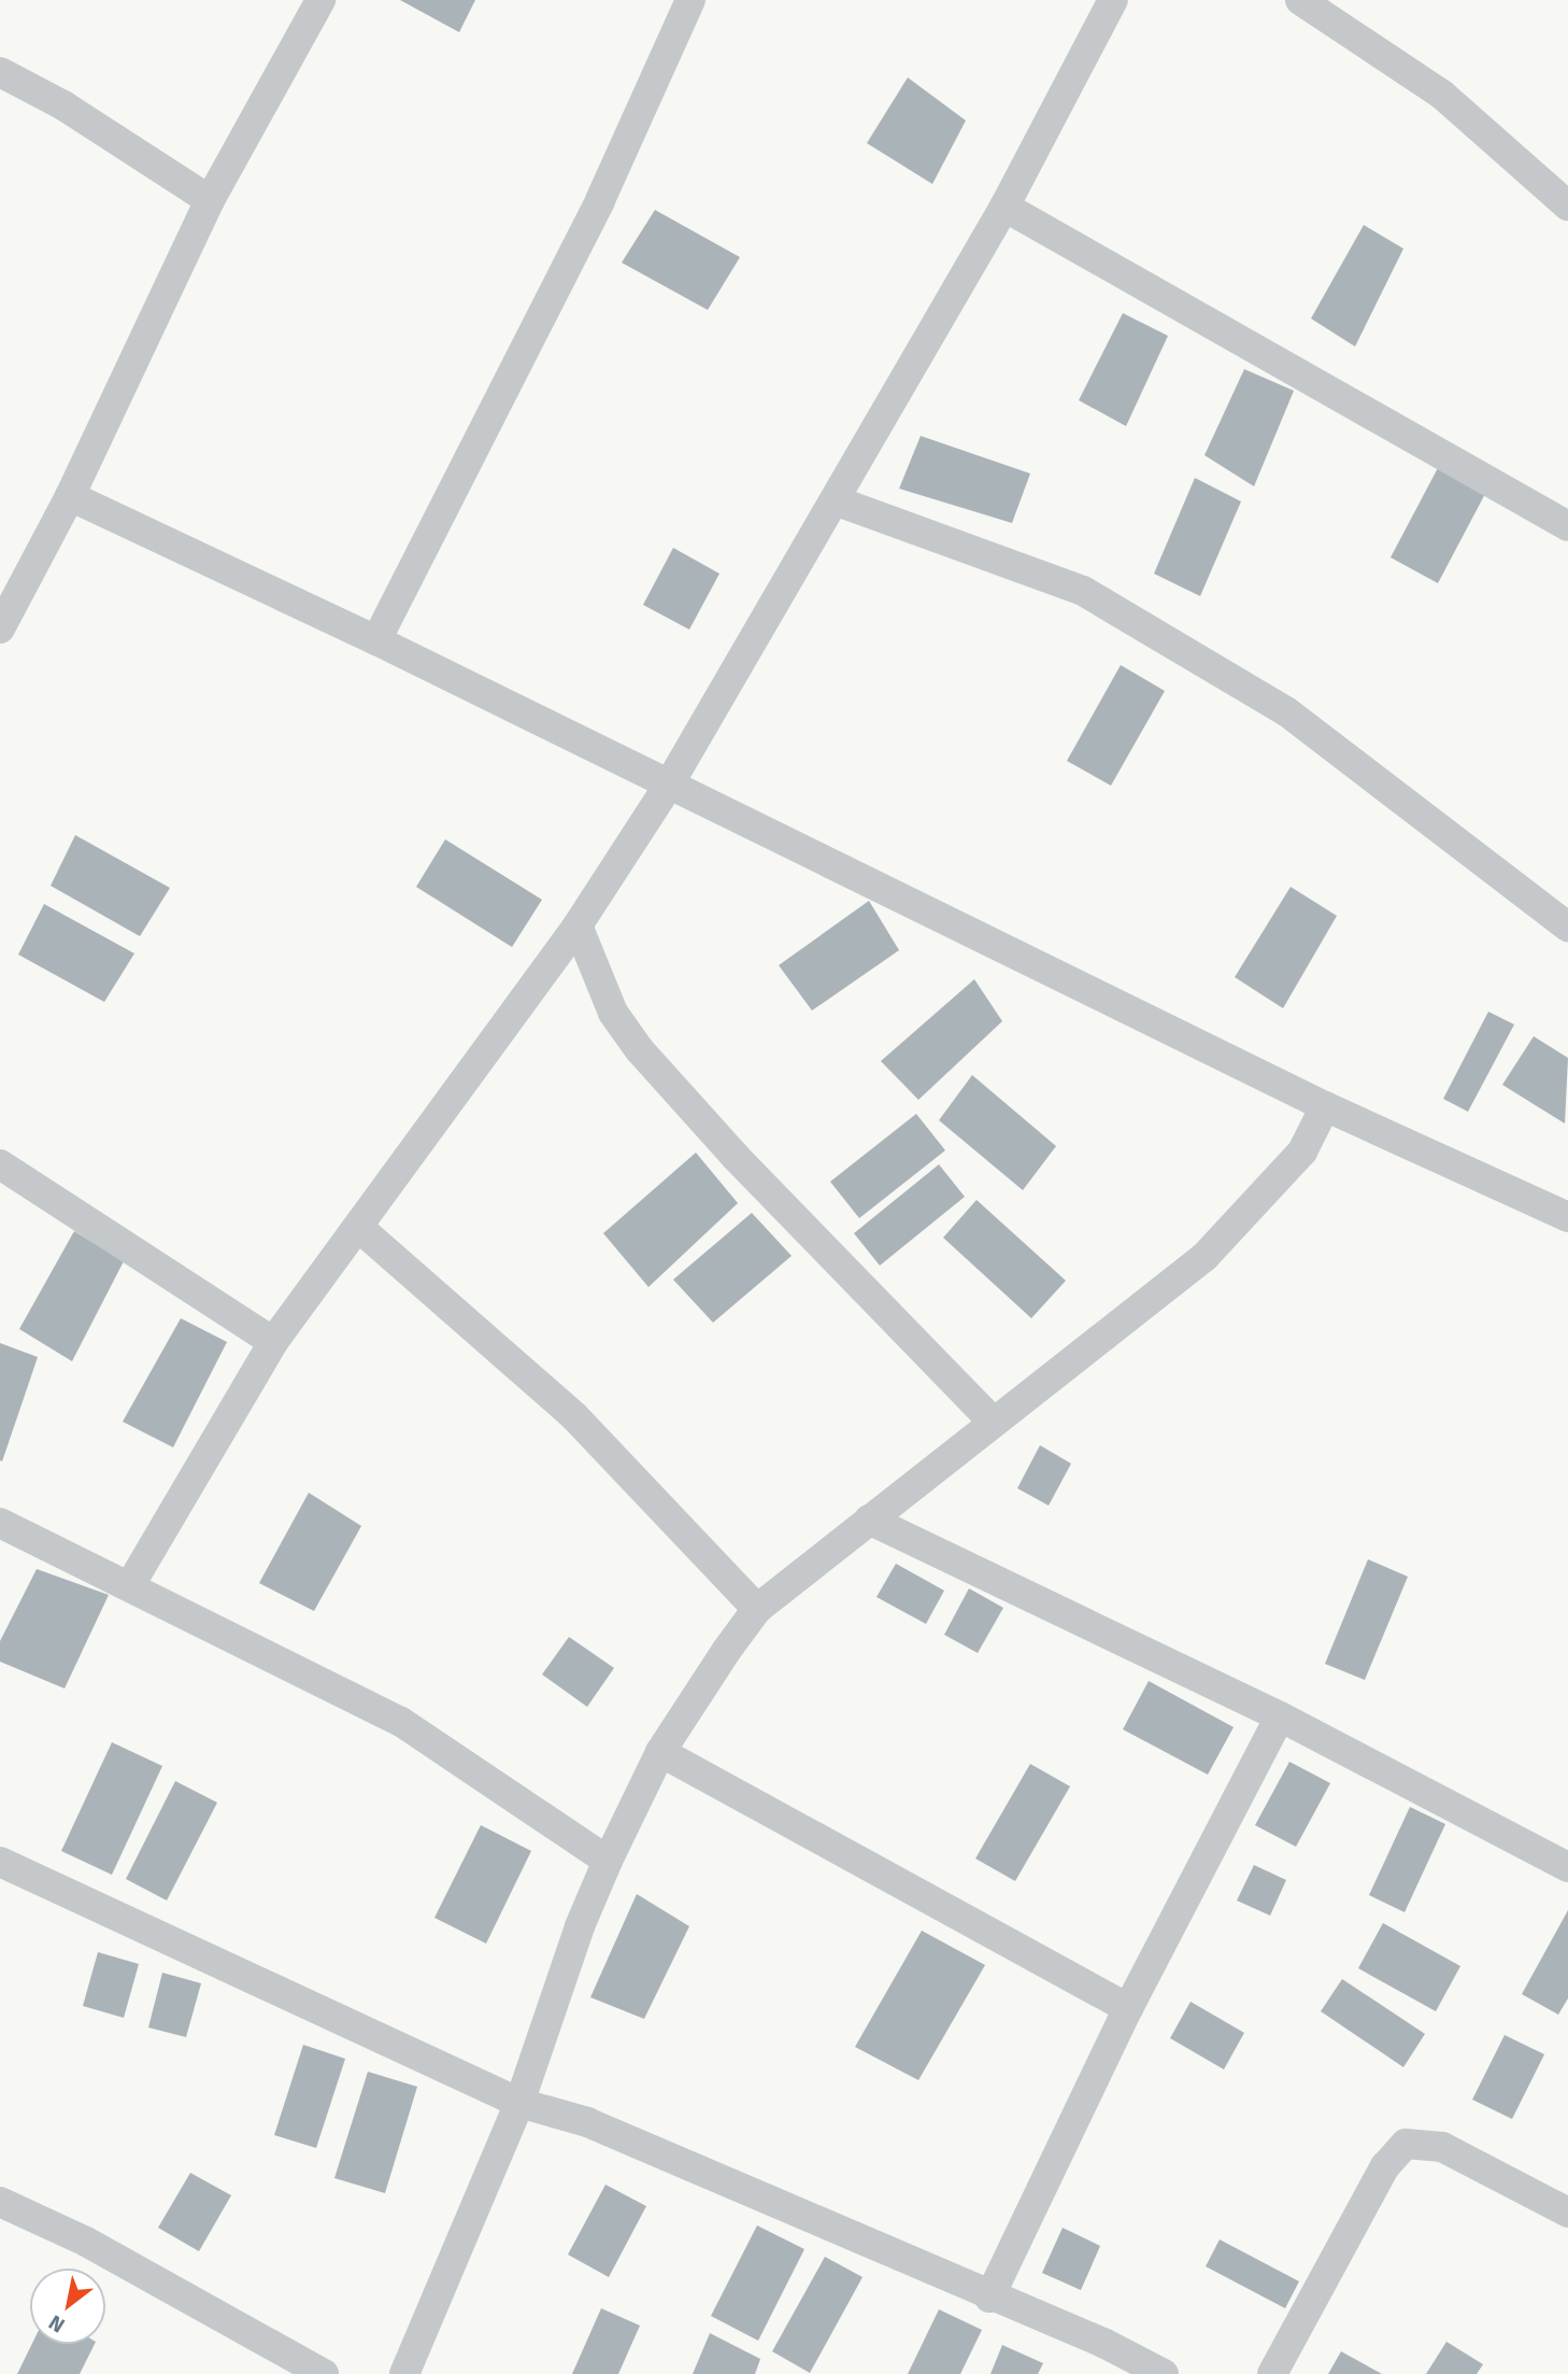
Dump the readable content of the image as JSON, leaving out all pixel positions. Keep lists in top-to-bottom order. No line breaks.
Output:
{"north":"bottom left"}
